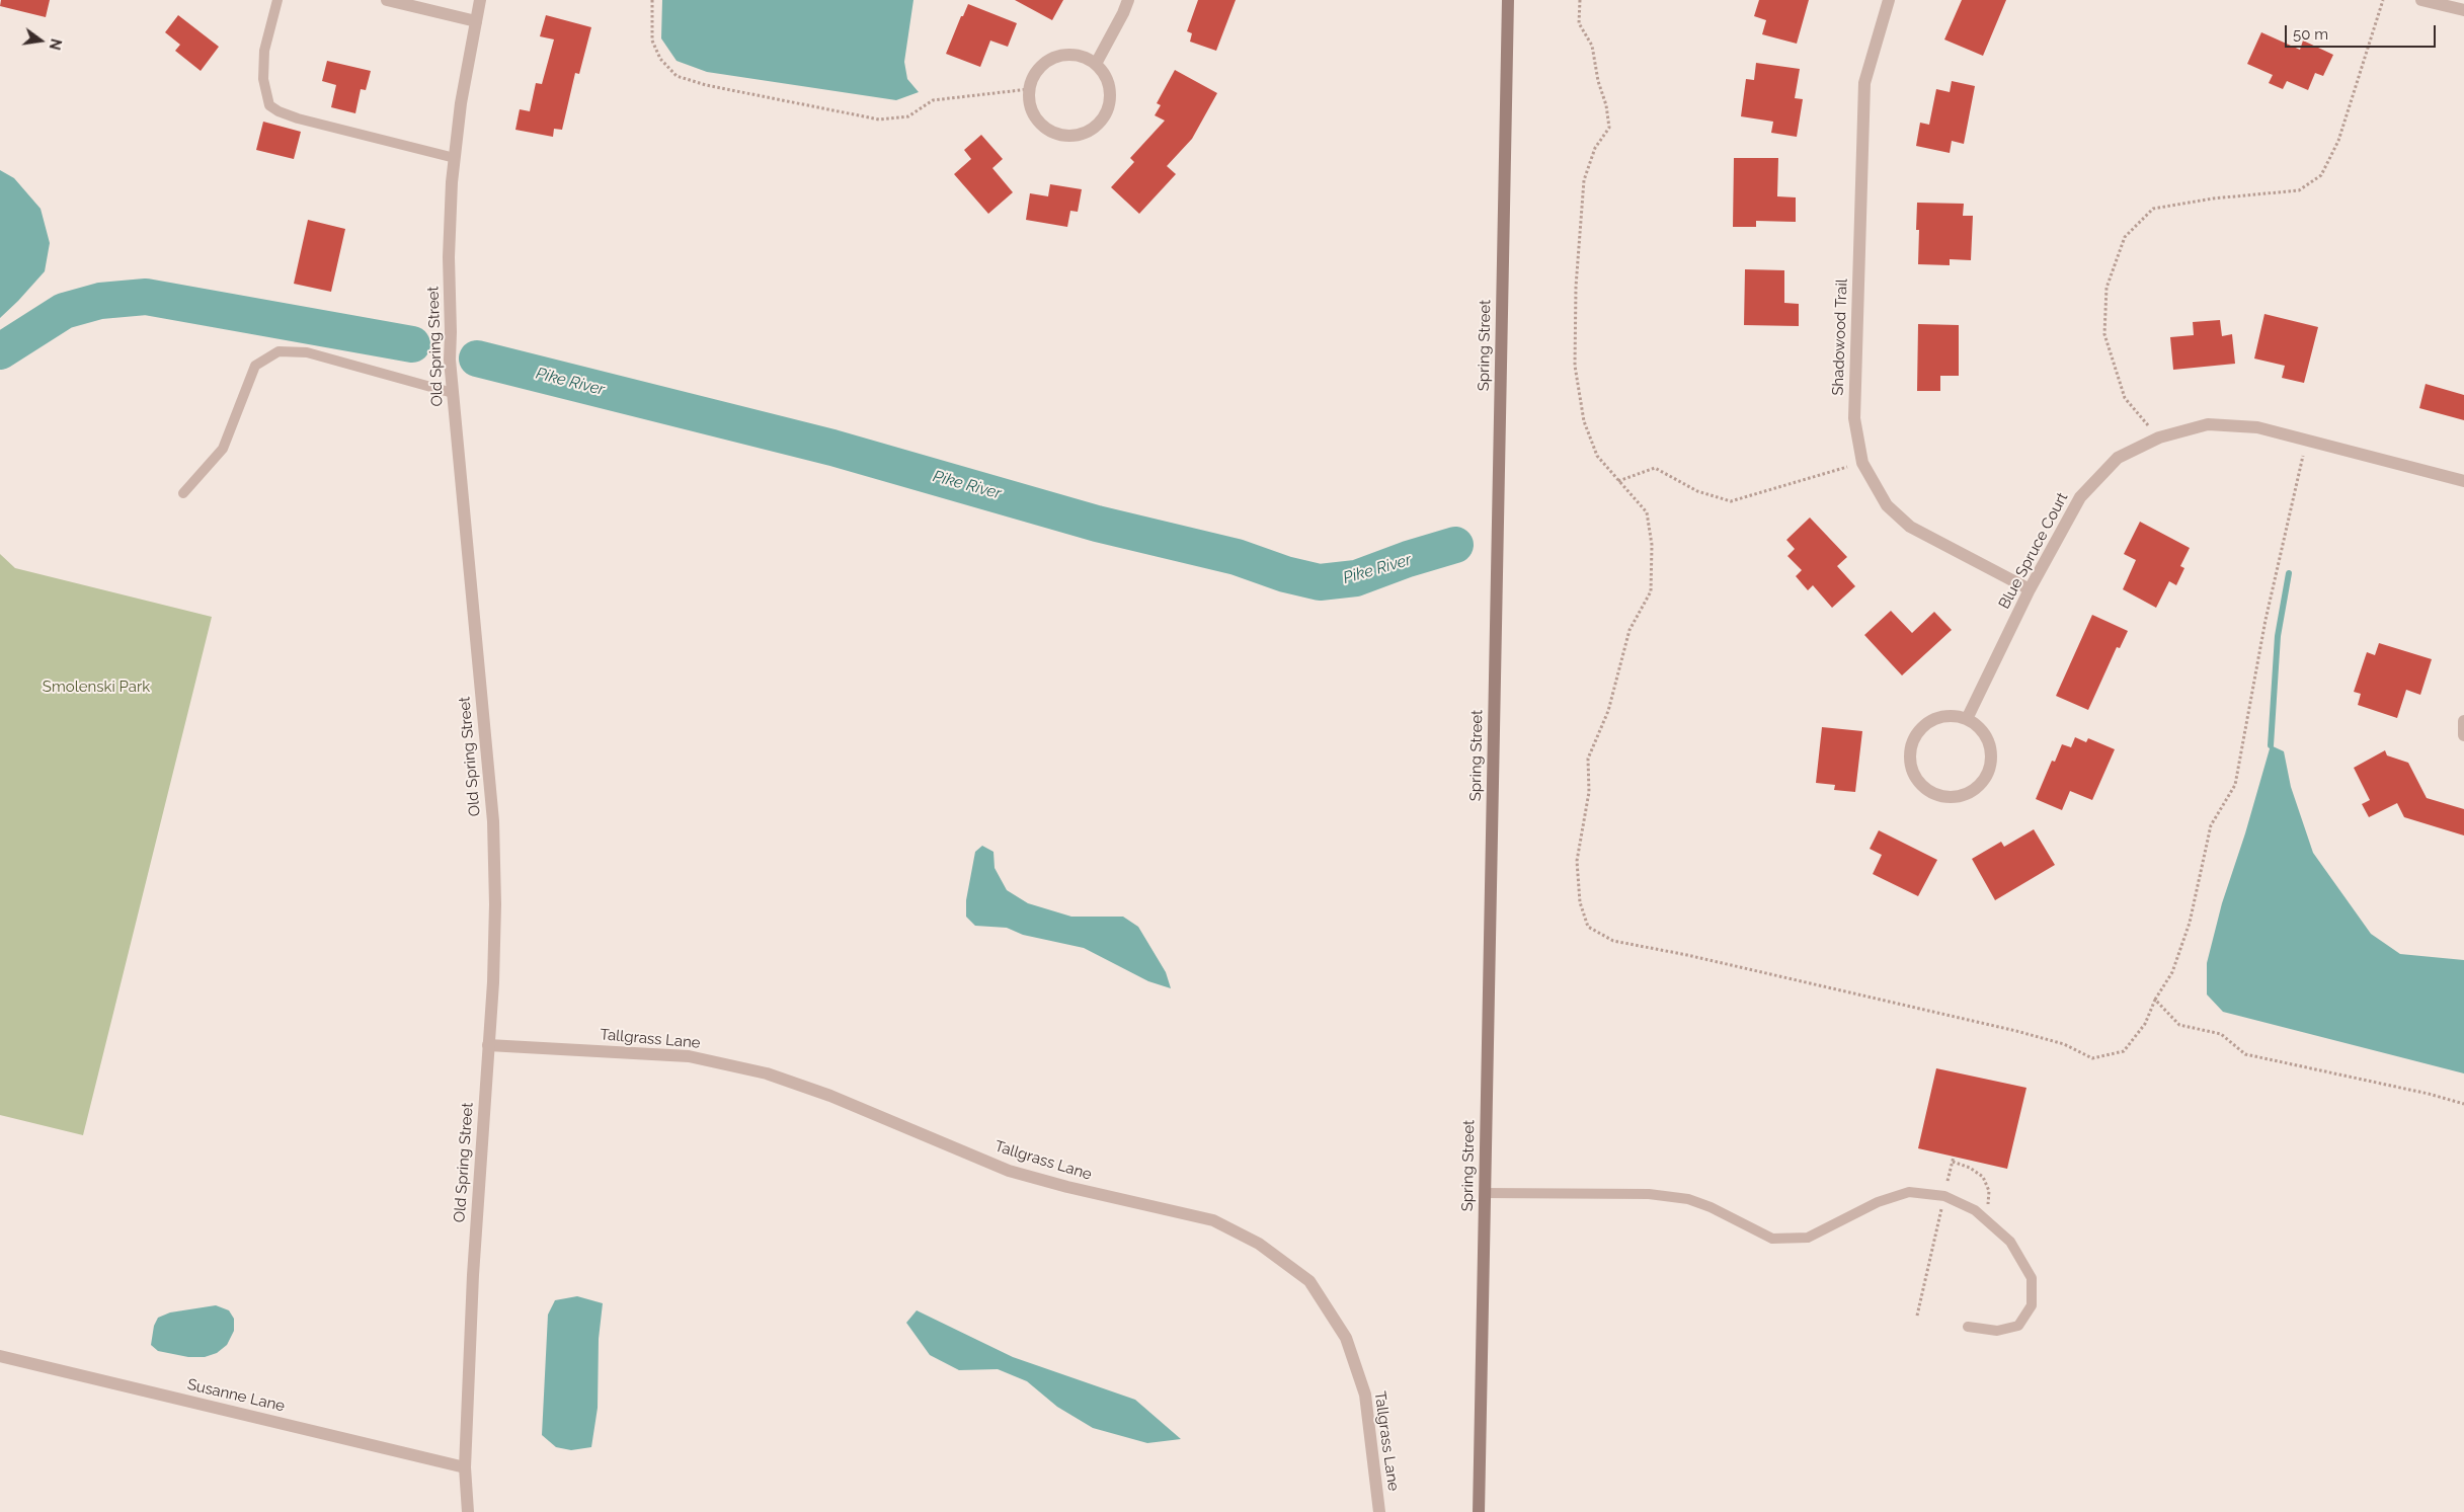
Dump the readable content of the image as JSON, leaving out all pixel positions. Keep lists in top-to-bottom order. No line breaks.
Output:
{"streets":{"main road":["Spring Street"],"street":["Shadowood Trail","Old Spring Street","Blue Spruce Court","Tallgrass Lane","Susanne Lane"]},"crossings":[["Shadowood Trail","Blue Spruce Court"],["Old Spring Street","Tallgrass Lane"],["Old Spring Street","Susanne Lane"]],"water":["Pike River"],"parks":["Smolenski Park"],"scale_bar":"50 m","north":"right"}
